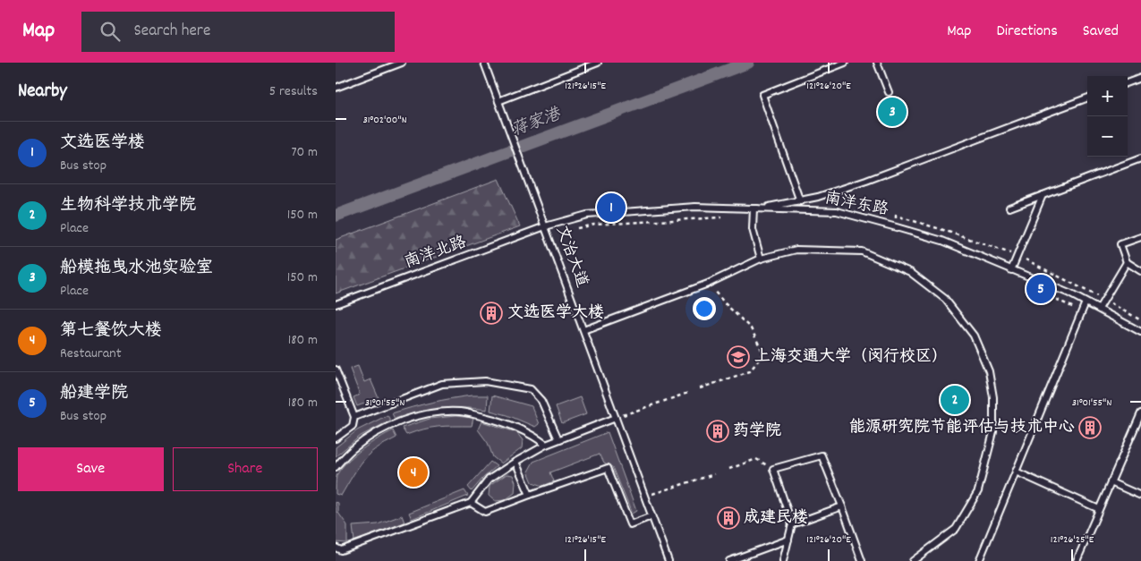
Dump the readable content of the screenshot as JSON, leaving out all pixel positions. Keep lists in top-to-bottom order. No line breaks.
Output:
{"streets":{"lane":["南洋东路","南洋北路","文治大道"]},"crossings":[["南洋东路","南洋北路"],["南洋东路","文治大道"],["南洋北路","文治大道"]],"water":["蒋家港"],"places":{"building":["文选医学大楼","能源研究院节能评估与技术中心","药学院","成建民楼"],"school or university":["上海交通大学（闵行校区）"]},"page":{"header":"Map","search":"Search here","nav":["Map","Directions","Saved"],"heading":["Nearby","5 results"],"map_buttons":["+","−"],"pins":["3","1","5","2","4"],"list":[{"mark":"1","name":"文选医学楼","note":"Bus stop","value":"70 m"},{"mark":"2","name":"生物科学技术学院","note":"Place","value":"150 m"},{"mark":"3","name":"船模拖曳水池实验室","note":"Place","value":"150 m"},{"mark":"4","name":"第七餐饮大楼","note":"Restaurant","value":"180 m"},{"mark":"5","name":"船建学院","note":"Bus stop","value":"180 m"}],"buttons":["Save","Share"]},"coordinates":["121°26'15\"E","121°26'20\"E","31°02'00\"N","31°01'55\"N","121°26'25\"E"]}
